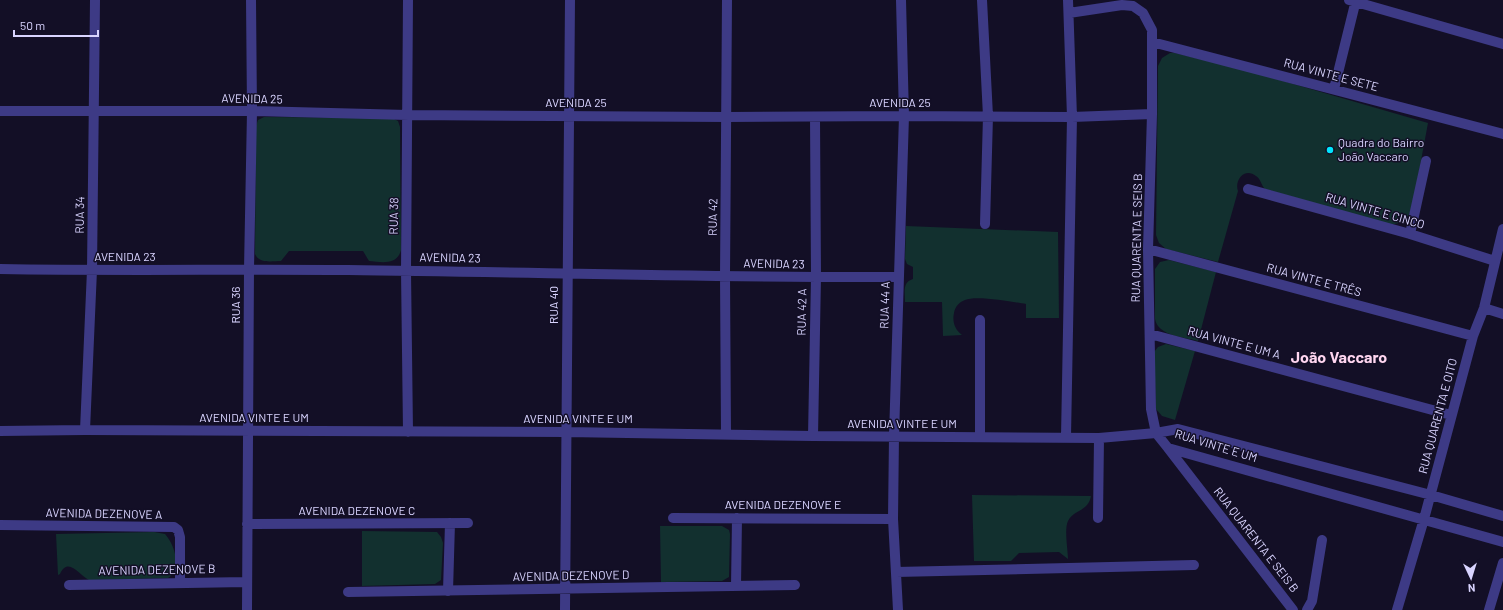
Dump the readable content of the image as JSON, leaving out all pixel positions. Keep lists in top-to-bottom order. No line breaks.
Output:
{"streets":{"street":["RUA VINTE E SETE","AVENIDA 25","RUA VINTE E CINCO","RUA 34","RUA 38","RUA 42","RUA QUARENTA E SEIS B","AVENIDA 23","RUA VINTE E TRÊS","RUA 36","RUA 40","RUA 44 A","RUA 42 A","RUA VINTE E UM A","RUA QUARENTA E OITO","AVENIDA VINTE E UM","RUA VINTE E UM","AVENIDA DEZENOVE E","AVENIDA DEZENOVE C","AVENIDA DEZENOVE A","AVENIDA DEZENOVE B","AVENIDA DEZENOVE D"]},"crossings":[["RUA VINTE E SETE","RUA QUARENTA E SEIS B"],["AVENIDA 25","RUA 34"],["AVENIDA 25","RUA 38"],["AVENIDA 25","RUA 42"],["AVENIDA 25","RUA QUARENTA E SEIS B"],["AVENIDA 25","RUA 36"],["AVENIDA 25","RUA 40"],["AVENIDA 25","RUA 44 A"],["AVENIDA 25","RUA 42 A"],["RUA VINTE E CINCO","RUA QUARENTA E OITO"],["RUA 34","AVENIDA 23"],["RUA 34","AVENIDA VINTE E UM"],["RUA 38","AVENIDA 23"],["RUA 38","AVENIDA VINTE E UM"],["RUA 42","AVENIDA 23"],["RUA 42","AVENIDA VINTE E UM"],["RUA QUARENTA E SEIS B","RUA VINTE E TRÊS"],["RUA QUARENTA E SEIS B","RUA VINTE E UM A"],["RUA QUARENTA E SEIS B","AVENIDA VINTE E UM"],["RUA QUARENTA E SEIS B","RUA VINTE E UM"],["AVENIDA 23","RUA 36"],["AVENIDA 23","RUA 40"],["AVENIDA 23","RUA 44 A"],["AVENIDA 23","RUA 42 A"],["RUA VINTE E TRÊS","RUA QUARENTA E OITO"],["RUA 36","AVENIDA VINTE E UM"],["RUA 36","AVENIDA DEZENOVE C"],["RUA 36","AVENIDA DEZENOVE B"],["RUA 40","AVENIDA VINTE E UM"],["RUA 40","AVENIDA DEZENOVE D"],["RUA 44 A","AVENIDA VINTE E UM"],["RUA 44 A","AVENIDA DEZENOVE E"],["RUA 42 A","AVENIDA VINTE E UM"],["RUA VINTE E UM A","RUA QUARENTA E OITO"],["RUA QUARENTA E OITO","RUA VINTE E UM"],["AVENIDA VINTE E UM","RUA VINTE E UM"],["AVENIDA DEZENOVE A","AVENIDA DEZENOVE B"]],"districts":["João Vaccaro"],"places":["Quadra do Bairro João Vaccaro"],"scale_bar":"50 m","north":"bottom"}
